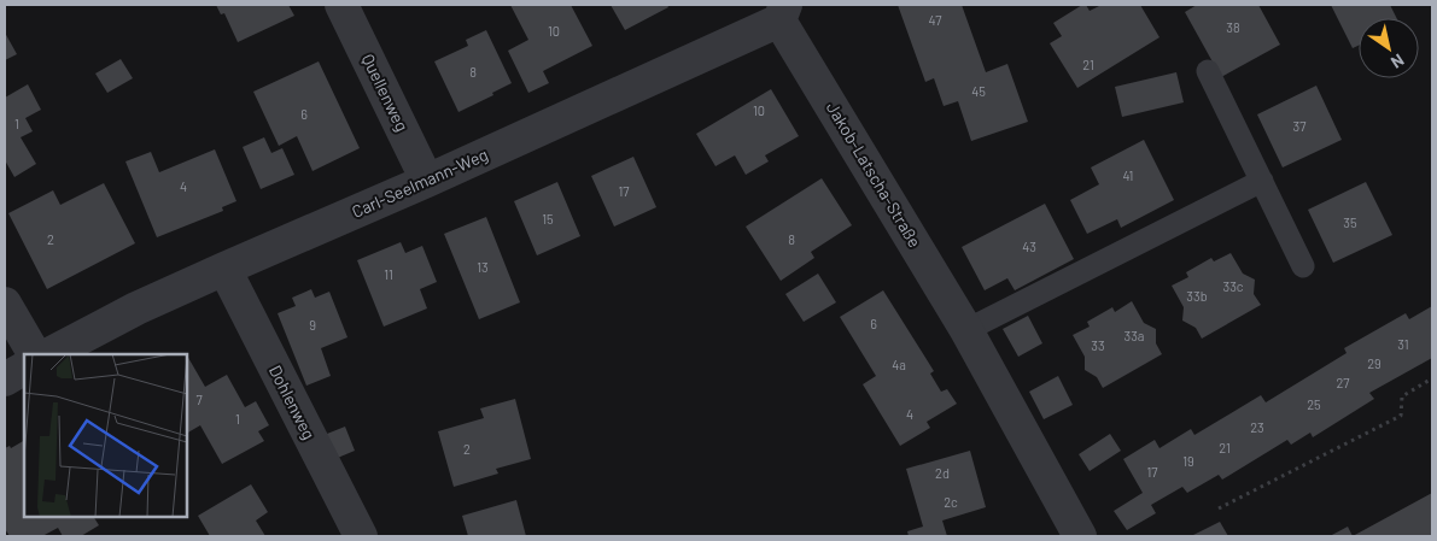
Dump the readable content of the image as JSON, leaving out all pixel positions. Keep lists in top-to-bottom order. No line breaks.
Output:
{"streets":{"street":["Quellenweg","Jakob-Latscha-Straße","Carl-Seelmann-Weg","Dohlenweg"]},"crossings":[["Quellenweg","Carl-Seelmann-Weg"],["Jakob-Latscha-Straße","Carl-Seelmann-Weg"],["Carl-Seelmann-Weg","Dohlenweg"]],"house_numbers":["47","38","10","21","8","45","10","6","1","37","41","4","17","15","35","2","8","43","13","11","33c","33b","6","9","33a","31","33","29","4a","27","7","25","4","1","23","21","2","19","17","2d","2c"],"north":"bottom right"}
